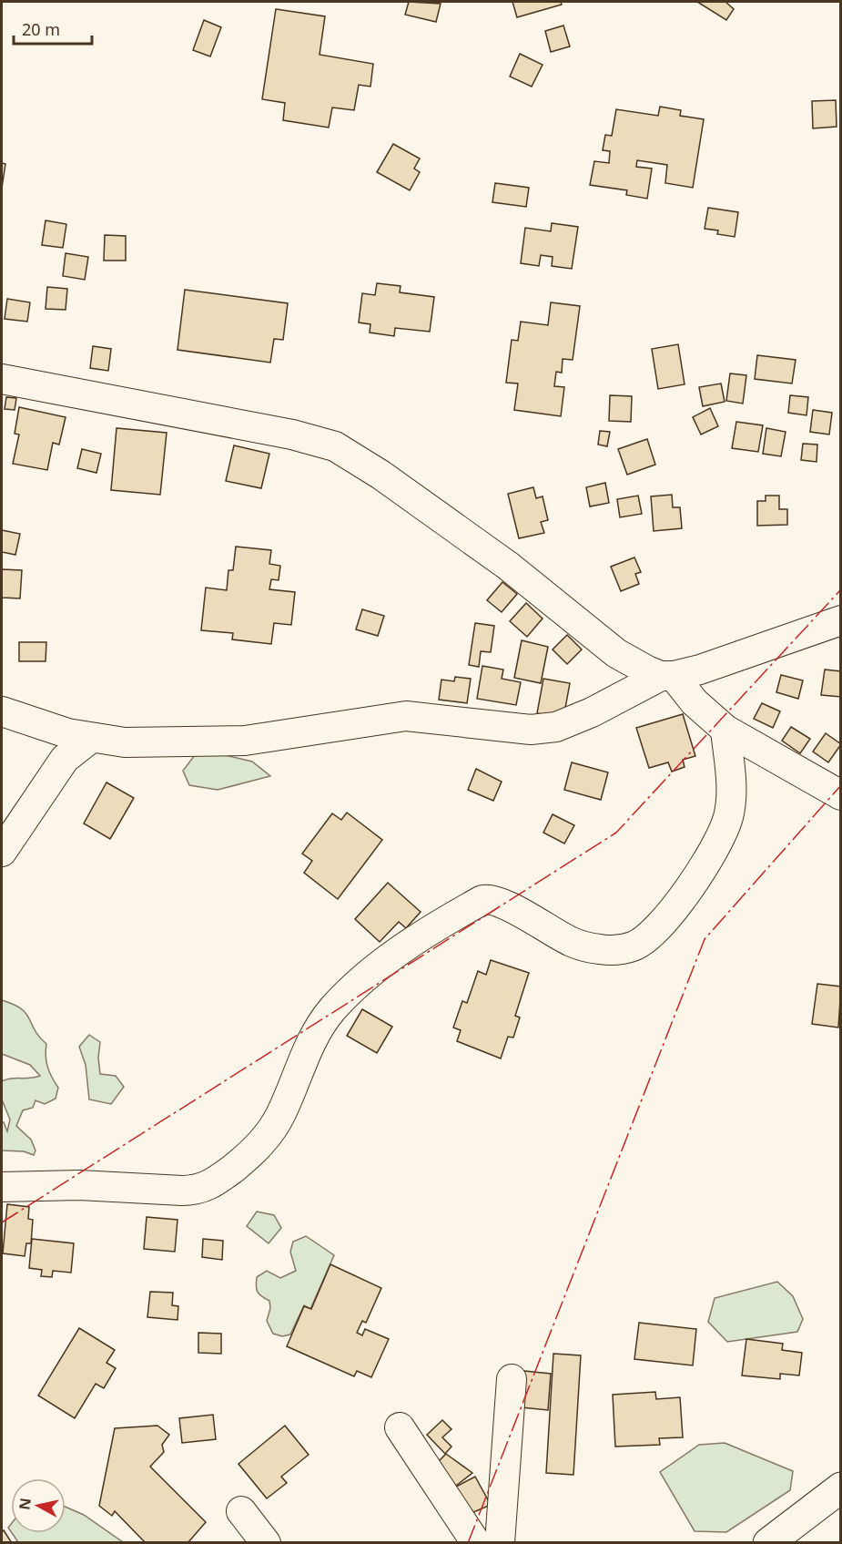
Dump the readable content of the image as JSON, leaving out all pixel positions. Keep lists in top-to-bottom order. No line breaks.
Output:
{"scale_bar":"20 m","north":"left"}
